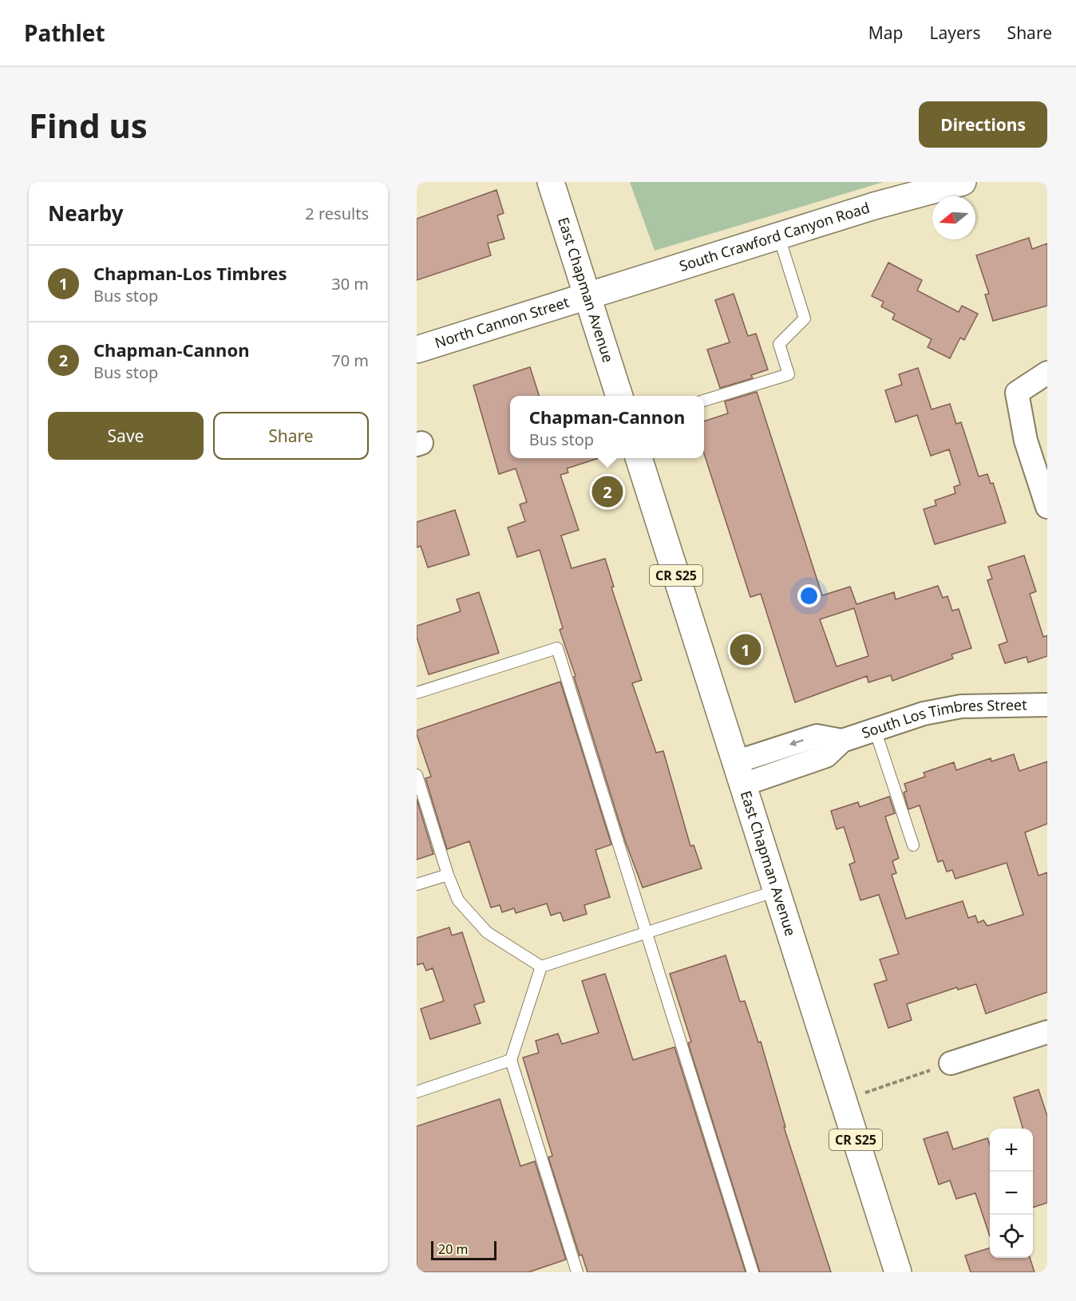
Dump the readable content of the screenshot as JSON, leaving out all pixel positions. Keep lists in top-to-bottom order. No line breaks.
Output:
{"streets":{"main road":["South Crawford Canyon Road","East Chapman Avenue","North Cannon Street","CR S25"],"street":["South Los Timbres Street"]},"crossings":[["South Crawford Canyon Road","East Chapman Avenue"],["South Crawford Canyon Road","North Cannon Street"],["East Chapman Avenue","North Cannon Street"],["East Chapman Avenue","South Los Timbres Street"]],"scale_bar":"20 m","north":"left","page":{"header":"Pathlet","nav":["Map","Layers","Share"],"buttons":["Directions",["Save","Share"]],"title":"Find us","heading":["Nearby","2 results"],"list":[{"mark":"1","name":"Chapman-Los Timbres","note":"Bus stop","value":"30 m"},{"mark":"2","name":"Chapman-Cannon","note":"Bus stop","value":"70 m"}],"popup":["Chapman-Cannon","Bus stop"],"pins":["2","1"],"map_buttons":["+","−"],"scale":"20 m"}}
